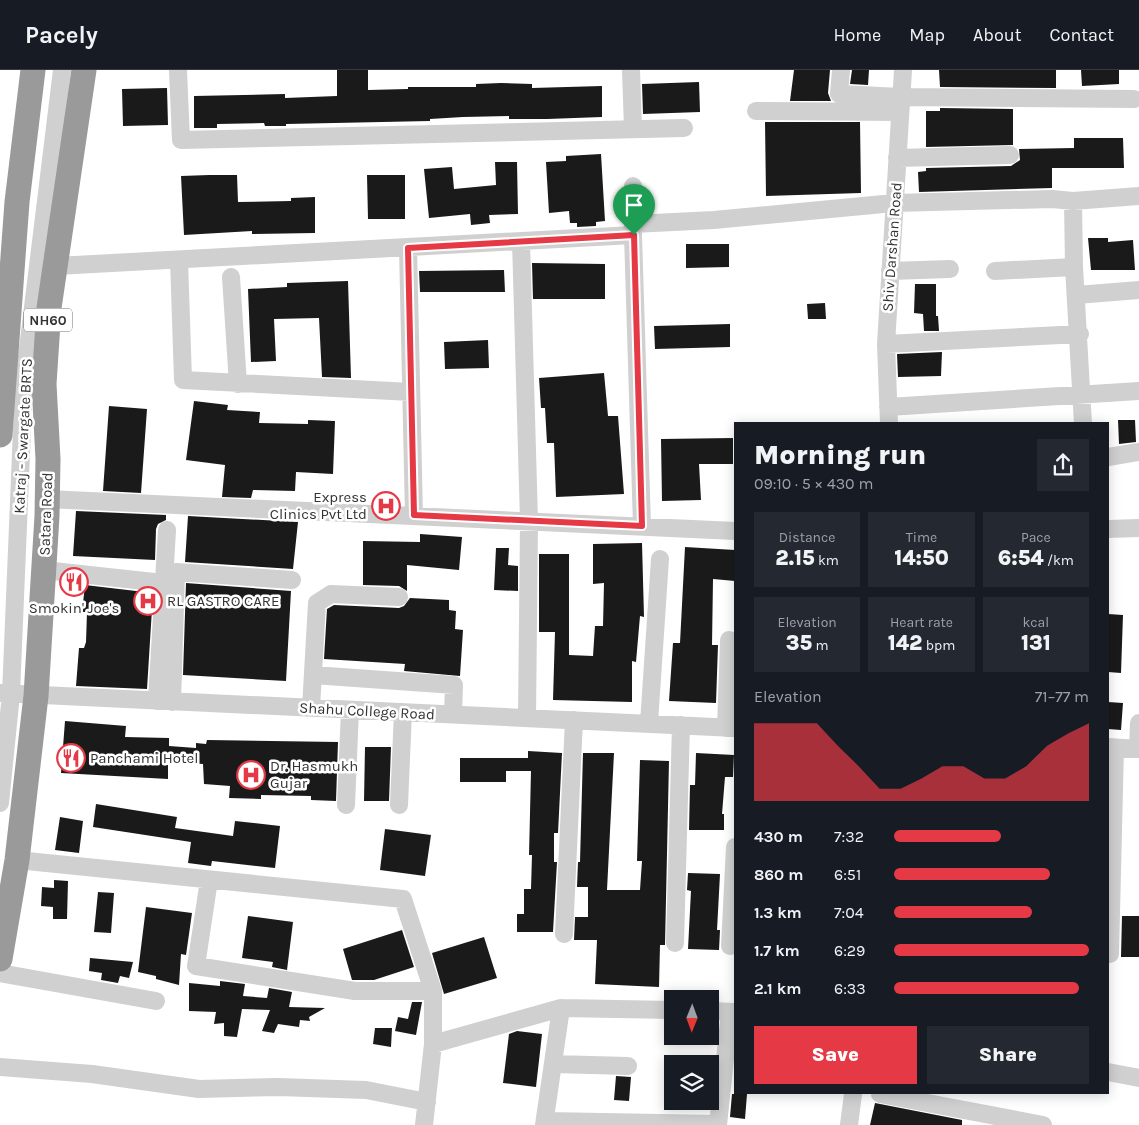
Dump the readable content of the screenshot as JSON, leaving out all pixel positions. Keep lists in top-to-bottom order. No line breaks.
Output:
{"streets":{"highway":["NH60","Satara Road"],"street":["Shiv Darshan Road","Katraj - Swargate BRTS","Shahu College Road"]},"crossings":[["Katraj - Swargate BRTS","Shahu College Road"],["Satara Road","Shahu College Road"]],"places":{"hospital":["Express Clinics Pvt Ltd","RL GASTRO CARE","Dr. Hasmukh Gujar"],"restaurant":["Smokin' Joe's","Panchami Hotel"]},"north":"bottom","page":{"header":"Pacely","nav":["Home","Map","About","Contact"],"heading":["Morning run","09:10 · 5 × 430 m"],"stats":[["Distance","2.15 km"],["Time","14:50"],["Pace","6:54 /km"],["Elevation","35 m"],["Heart rate","142 bpm"],["kcal","131"]],"chart":["Elevation","71–77 m"],"list":[{"name":"430 m","note":"7:32"},{"name":"860 m","note":"6:51"},{"name":"1.3 km","note":"7:04"},{"name":"1.7 km","note":"6:29"},{"name":"2.1 km","note":"6:33"}],"buttons":["Save","Share"]}}
